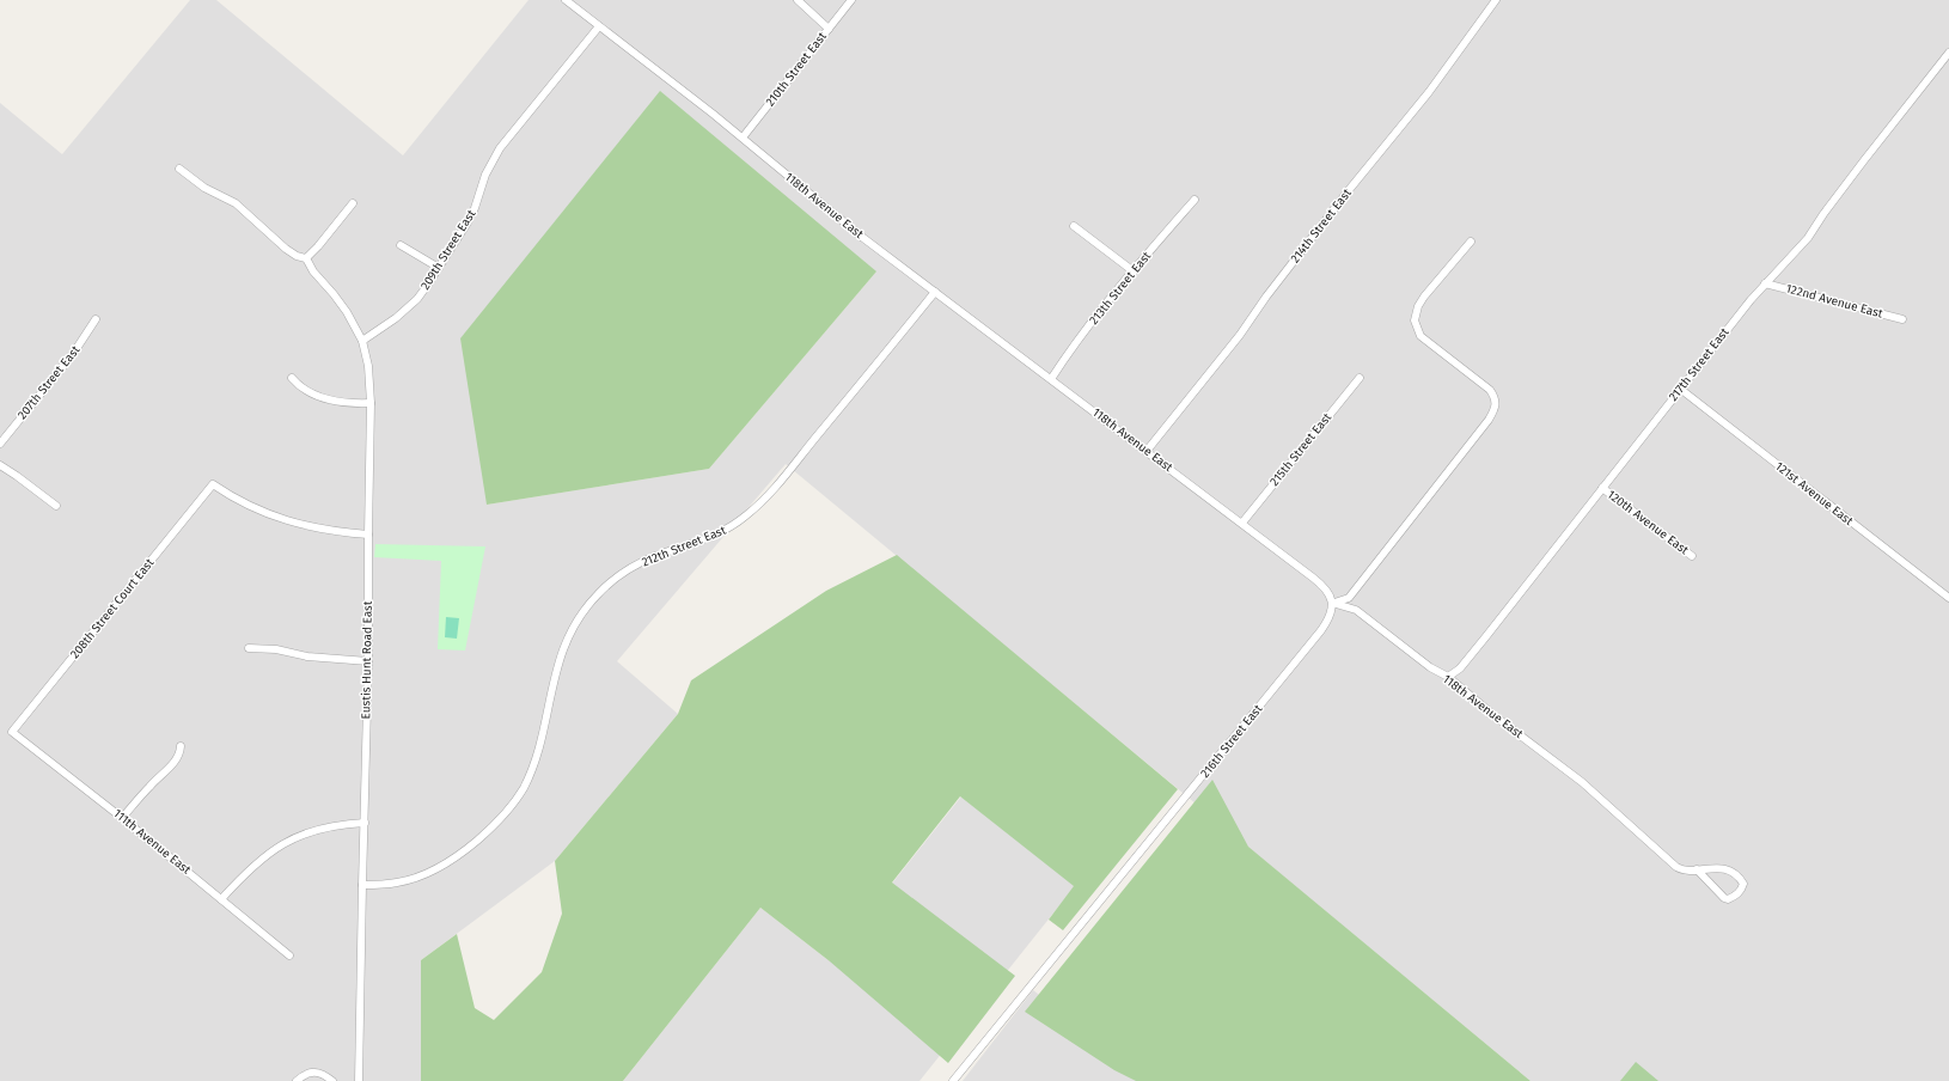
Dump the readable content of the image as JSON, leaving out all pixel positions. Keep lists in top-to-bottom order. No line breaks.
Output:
{"streets":{"street":["210th Street East","118th Avenue East","214th Street East","209th Street East","213th Street East","122nd Avenue East","217th Street East","207th Street East","215th Street East","121st Avenue East","120th Avenue East","212th Street East","208th Street Court East","Eustis Hunt Road East","216th Street East","111th Avenue East"]},"crossings":[["210th Street East","118th Avenue East"],["118th Avenue East","214th Street East"],["118th Avenue East","209th Street East"],["118th Avenue East","213th Street East"],["118th Avenue East","217th Street East"],["118th Avenue East","215th Street East"],["118th Avenue East","212th Street East"],["118th Avenue East","216th Street East"],["209th Street East","Eustis Hunt Road East"],["122nd Avenue East","217th Street East"],["217th Street East","121st Avenue East"],["217th Street East","120th Avenue East"],["212th Street East","Eustis Hunt Road East"],["208th Street Court East","Eustis Hunt Road East"],["208th Street Court East","111th Avenue East"]]}
